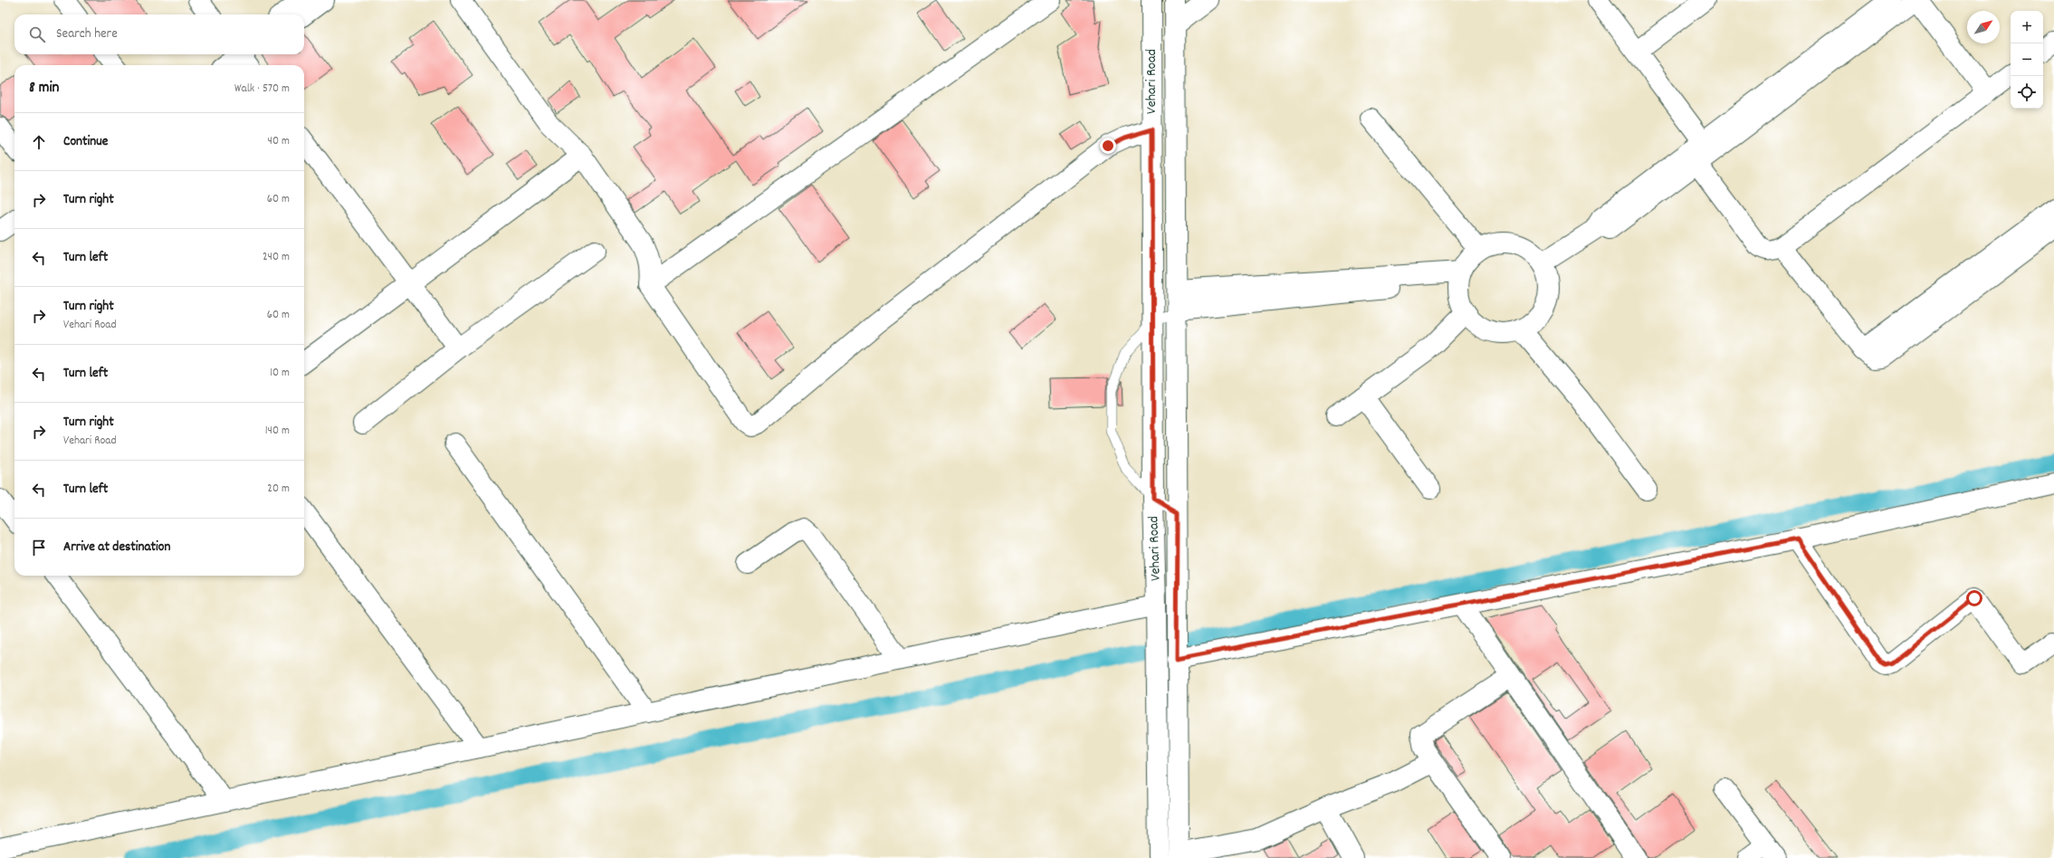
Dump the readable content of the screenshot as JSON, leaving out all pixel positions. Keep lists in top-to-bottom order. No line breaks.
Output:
{"streets":{"street":["Vehari Road"]},"north":"top right","page":{"map_buttons":["+","−"],"search":"Search here","heading":["8 min","Walk · 570 m"],"list":[["Continue","40 m"],["Turn right","60 m"],["Turn left","240 m"],["Turn right","Vehari Road","60 m"],["Turn left","10 m"],["Turn right","Vehari Road","140 m"],["Turn left","20 m"],"Arrive at destination"]}}
